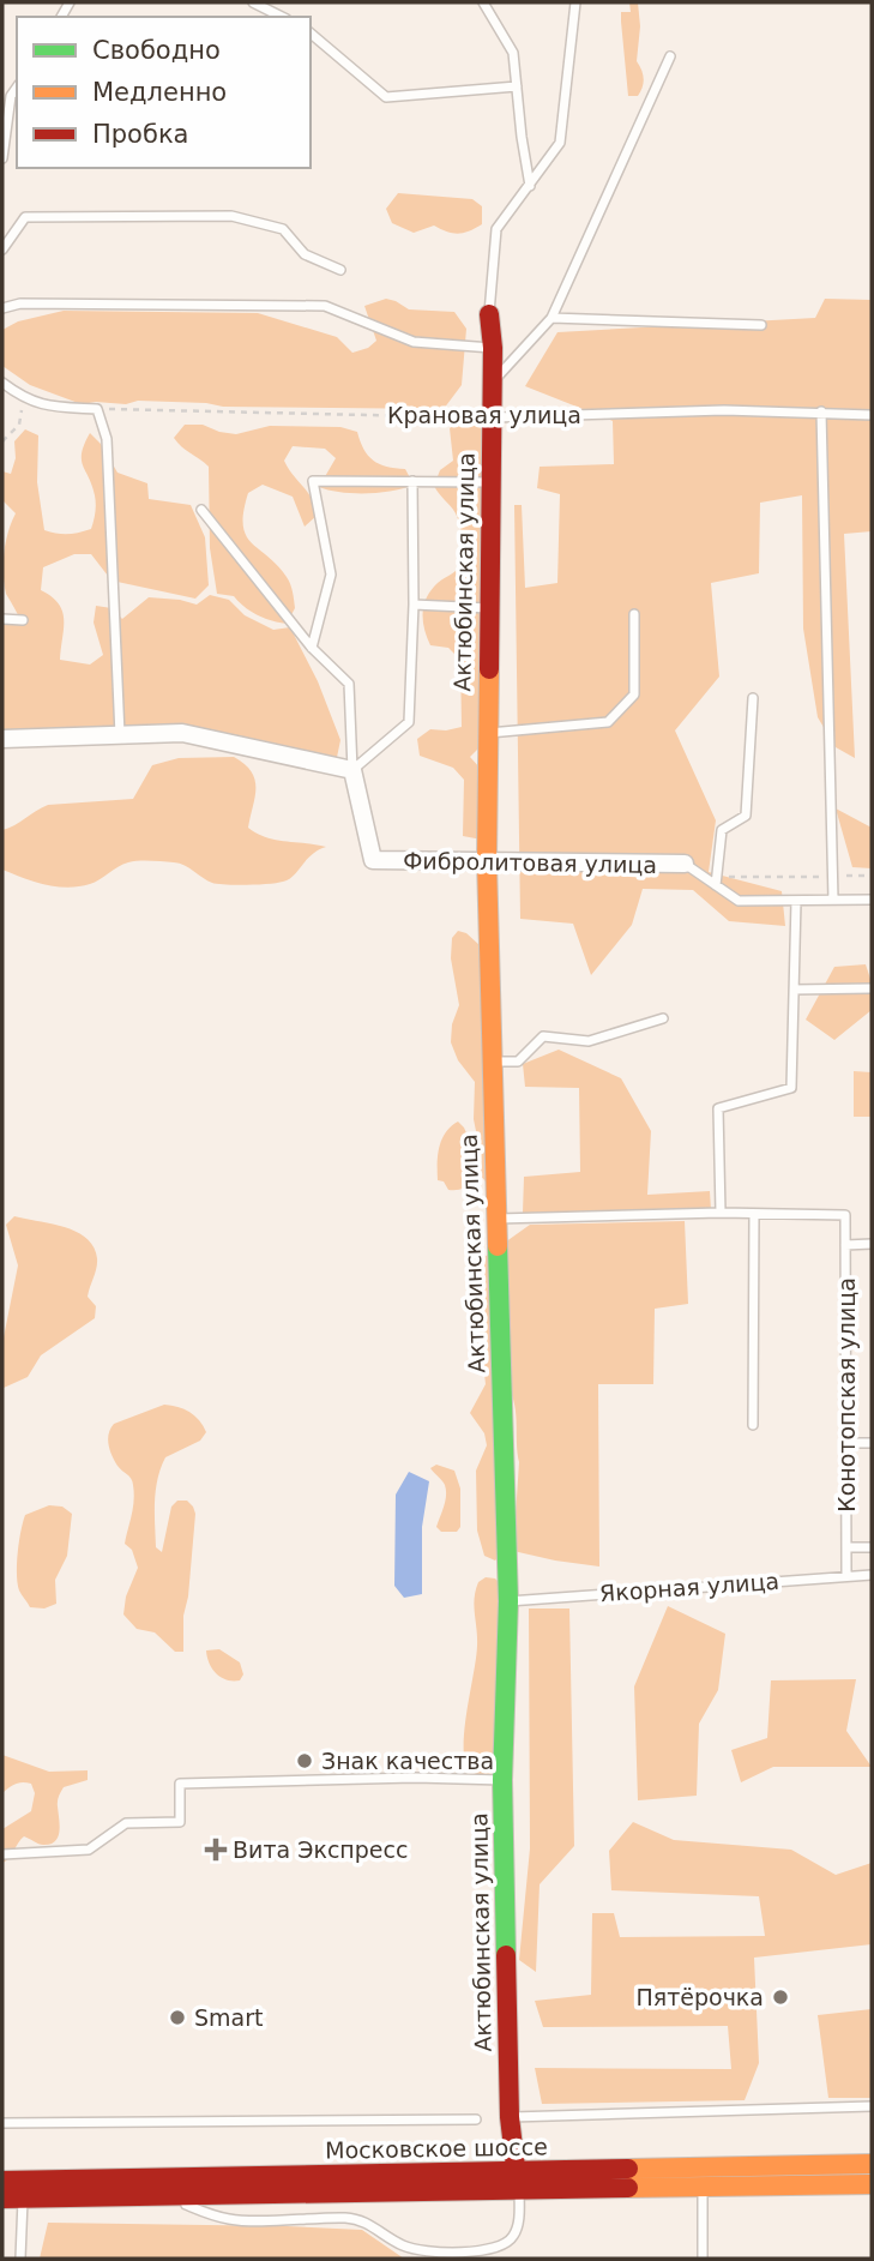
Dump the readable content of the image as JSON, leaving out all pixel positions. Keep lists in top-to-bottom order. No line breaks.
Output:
{"streets":{"street":["Актюбинская улица","Фибролитовая улица","Московское шоссе"],"lane":["Крановая улица","Конотопская улица","Якорная улица"]},"crossings":[["Крановая улица","Актюбинская улица"],["Актюбинская улица","Фибролитовая улица"],["Актюбинская улица","Якорная улица"],["Актюбинская улица","Московское шоссе"],["Конотопская улица","Якорная улица"]],"places":{"other":["Знак качества","Пятёрочка","Smart"],"health":["Вита Экспресс"]},"legend":["Свободно","Медленно","Пробка"]}
